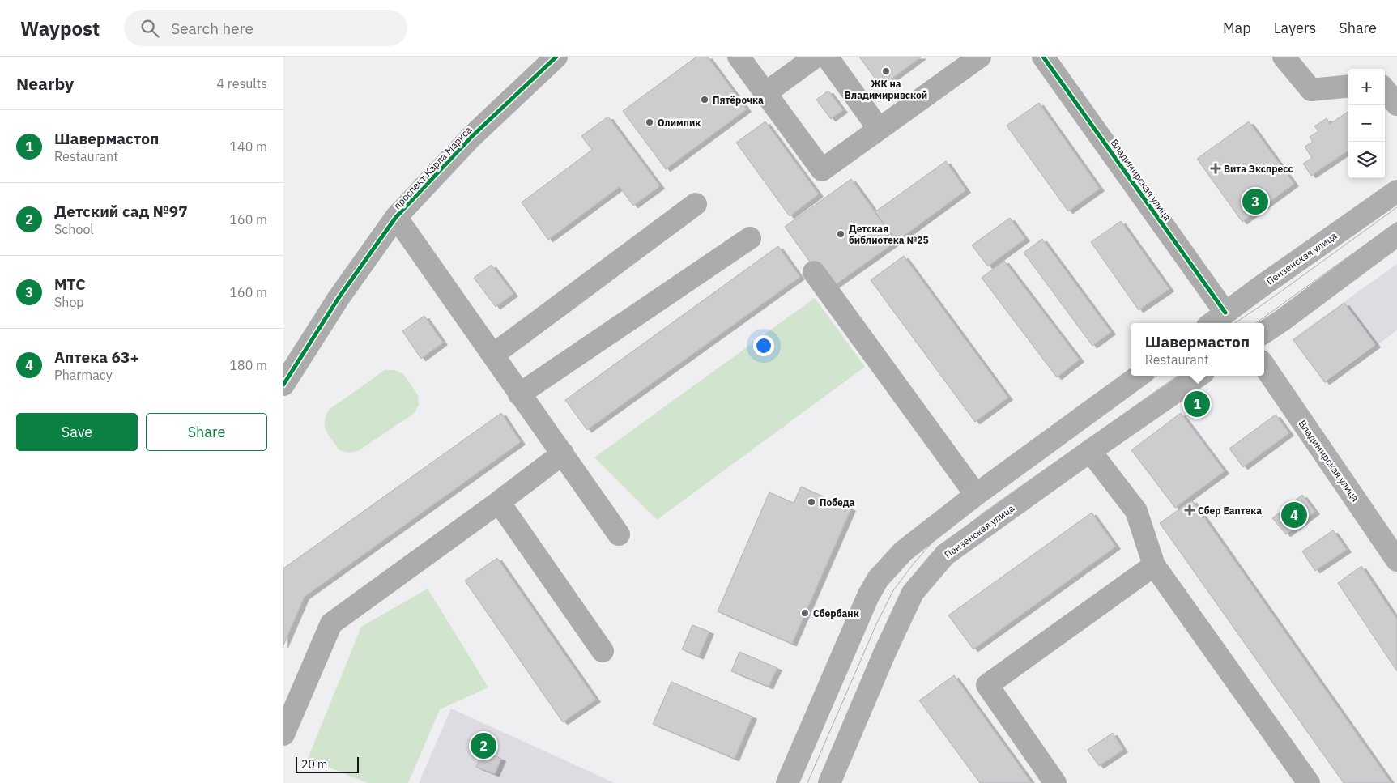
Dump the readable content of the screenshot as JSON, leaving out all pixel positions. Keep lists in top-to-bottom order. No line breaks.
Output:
{"streets":{"main road":["Владимирская улица","Пензенская улица"],"street":["проспект Карла Маркса"]},"crossings":[["Владимирская улица","Пензенская улица"]],"places":{"other":["ЖК на Владимиривской","Пятёрочка","Олимпик","Детская библиотека №25","Победа","Сбербанк"],"health":["Вита Экспресс","Сбер Еаптека"]},"scale_bar":"20 m","page":{"header":"Waypost","search":"Search here","nav":["Map","Layers","Share"],"heading":["Nearby","4 results"],"map_buttons":["+","−"],"list":[{"mark":"1","name":"Шавермастоп","note":"Restaurant","value":"140 m"},{"mark":"2","name":"Детский сад №97","note":"School","value":"160 m"},{"mark":"3","name":"МТС","note":"Shop","value":"160 m"},{"mark":"4","name":"Аптека 63+","note":"Pharmacy","value":"180 m"}],"pins":["3","1","4","2"],"popup":["Шавермастоп","Restaurant"],"buttons":["Save","Share"],"scale":"20 m"}}
